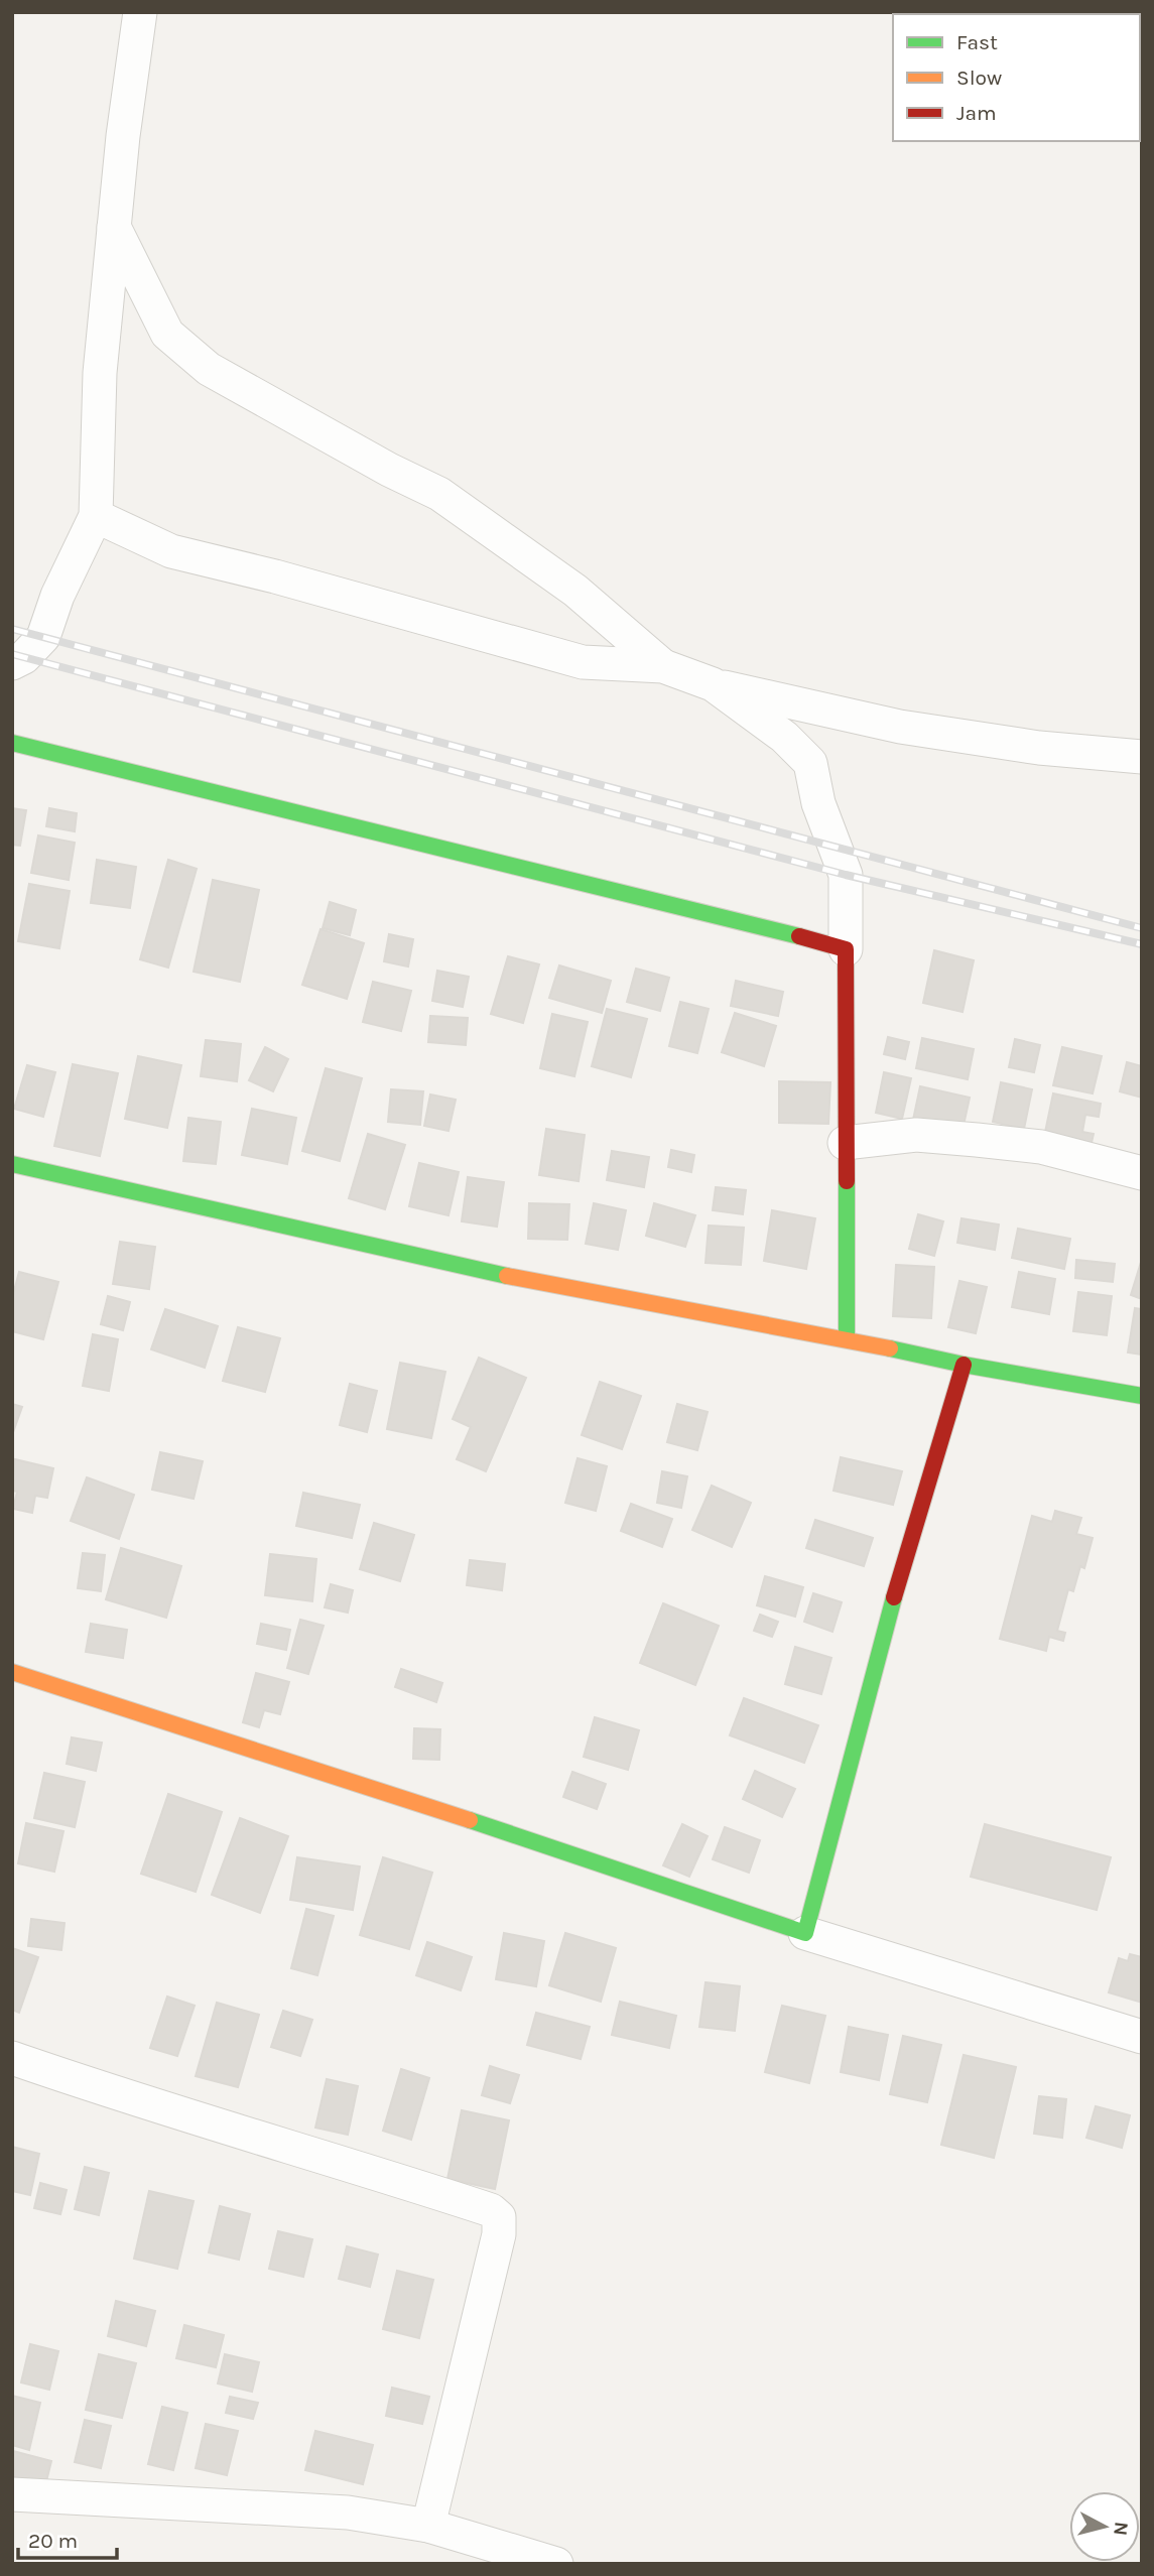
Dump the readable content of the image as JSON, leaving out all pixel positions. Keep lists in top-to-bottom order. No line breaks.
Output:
{"legend":["Fast","Slow","Jam"],"scale_bar":"20 m","north":"right"}
